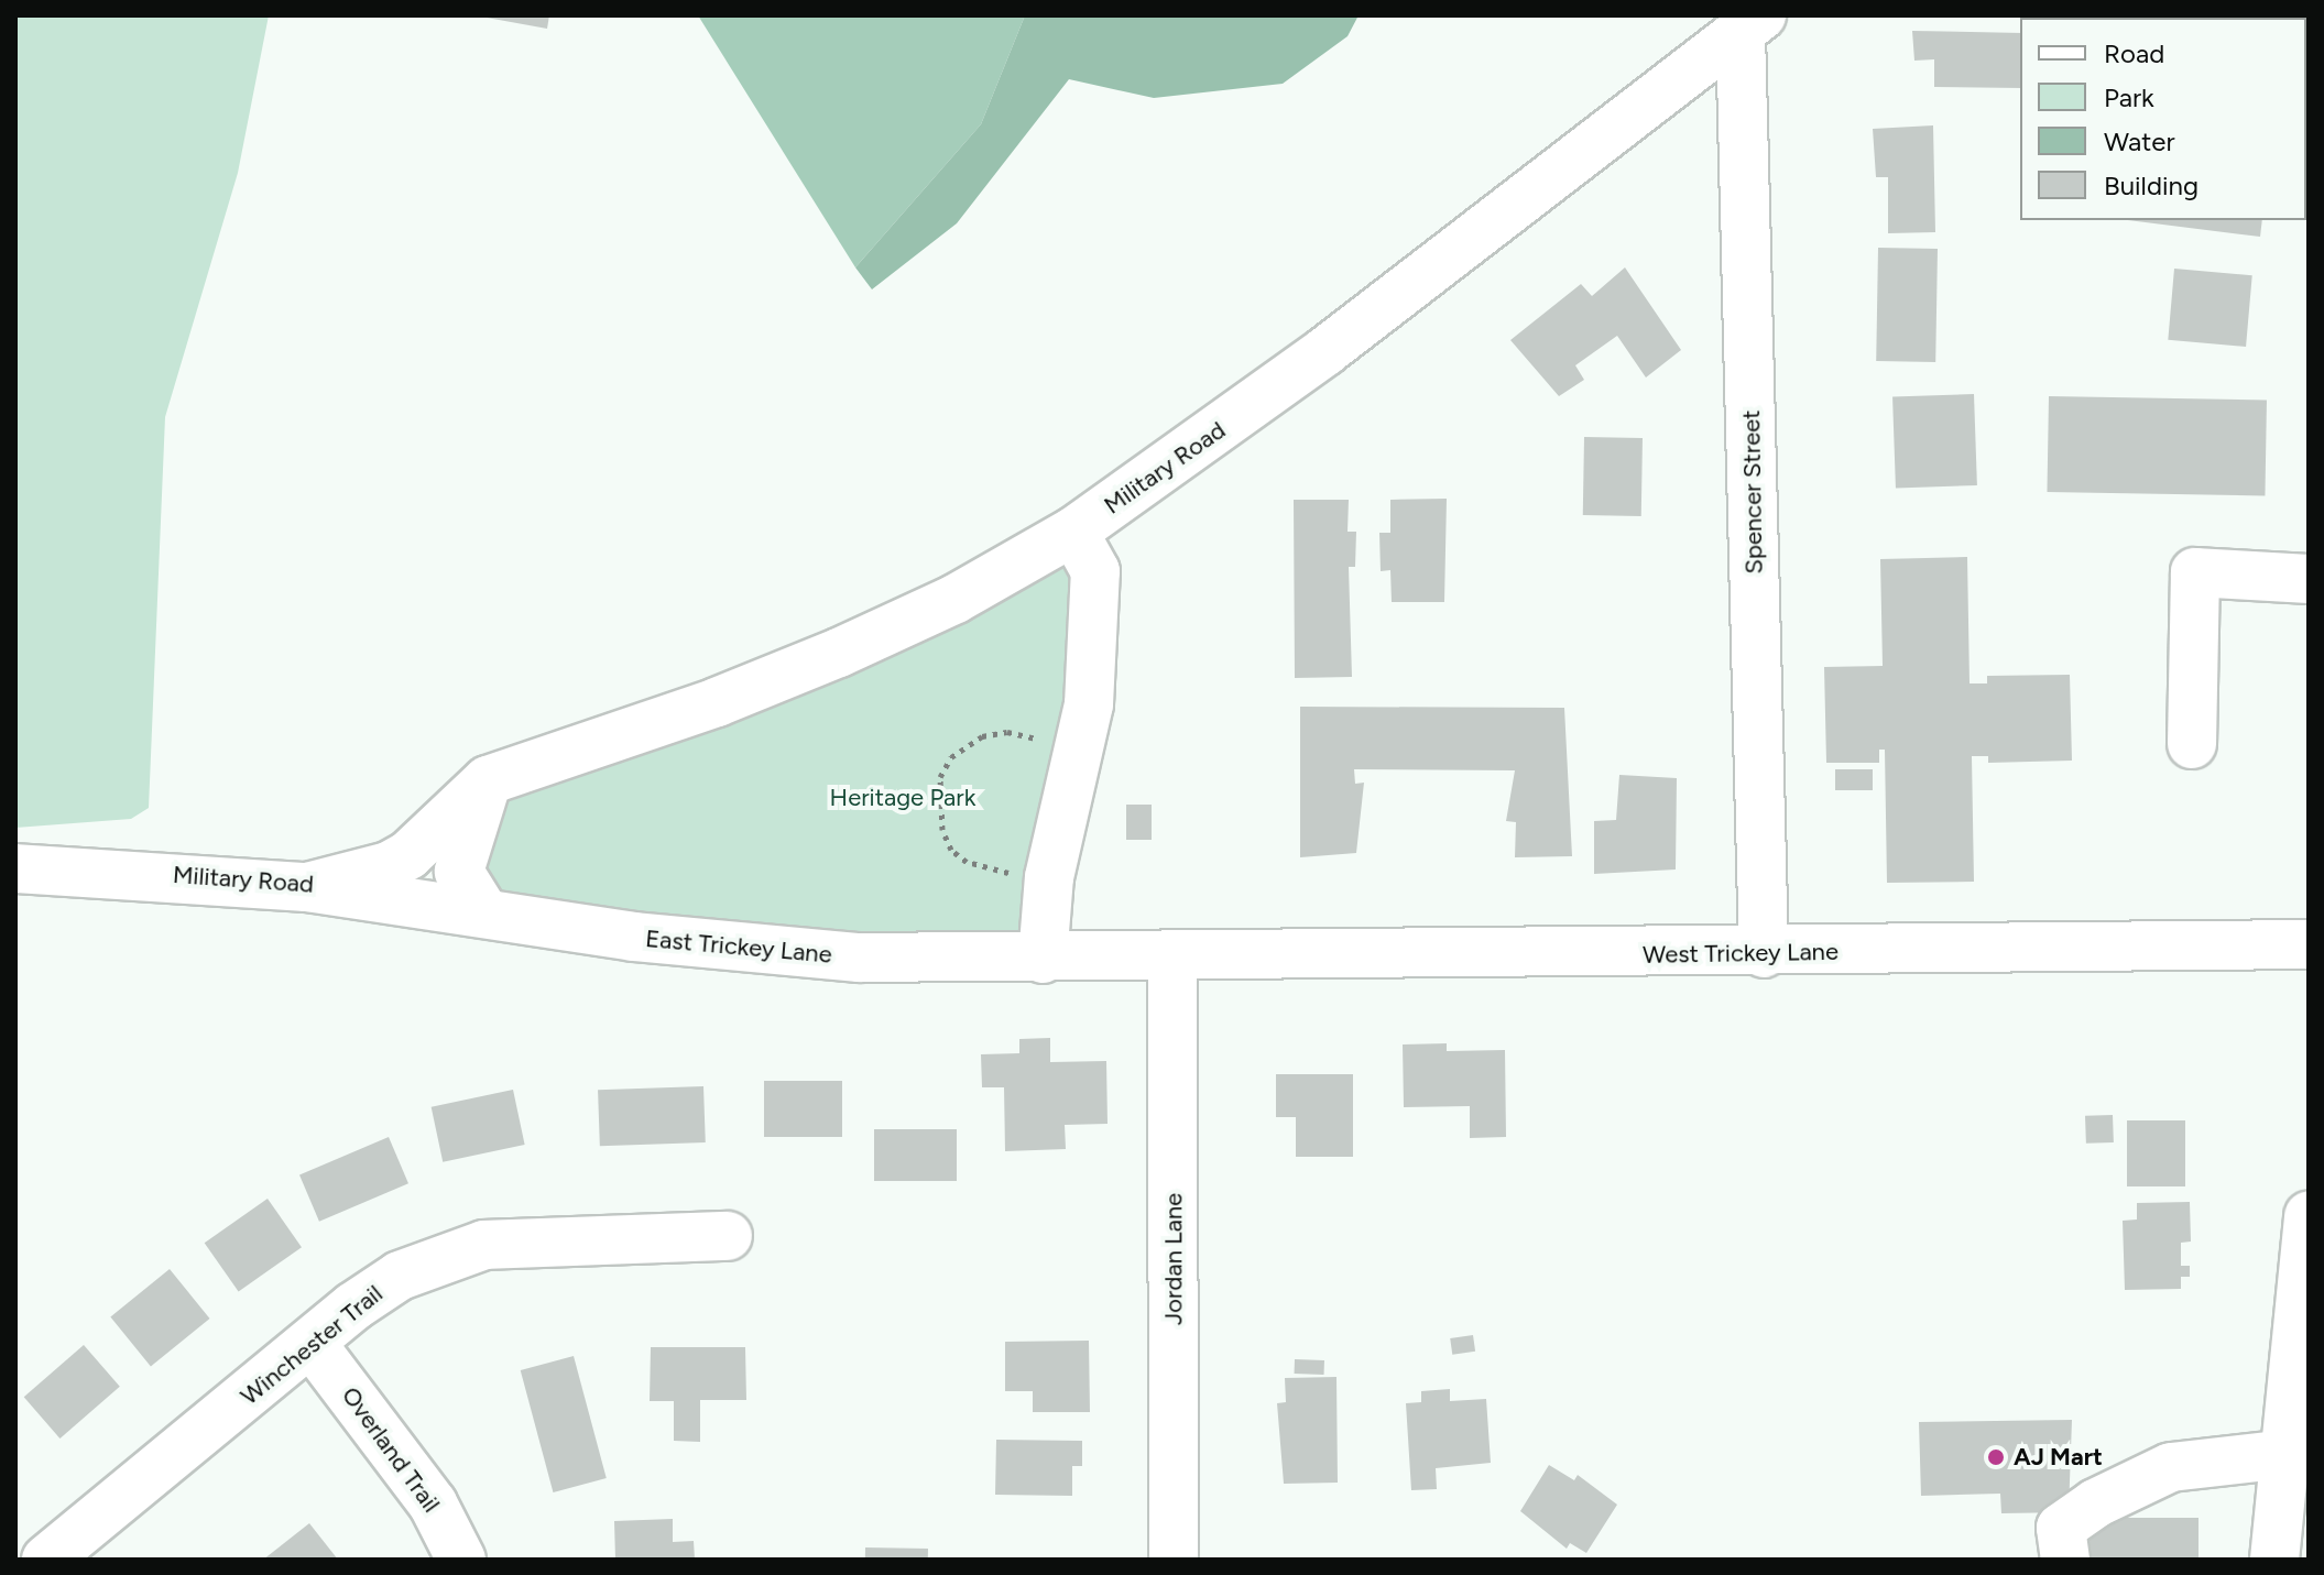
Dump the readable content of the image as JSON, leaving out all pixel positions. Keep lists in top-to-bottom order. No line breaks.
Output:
{"streets":{"street":["Military Road","Spencer Street","East Trickey Lane","West Trickey Lane","Jordan Lane","Winchester Trail","Overland Trail"]},"crossings":[["Military Road","Spencer Street"],["Military Road","East Trickey Lane"],["Spencer Street","West Trickey Lane"],["East Trickey Lane","West Trickey Lane"],["East Trickey Lane","Jordan Lane"],["West Trickey Lane","Jordan Lane"],["Winchester Trail","Overland Trail"]],"parks":["Heritage Park"],"places":["AJ Mart"],"legend":["Road","Park","Water","Building"]}
